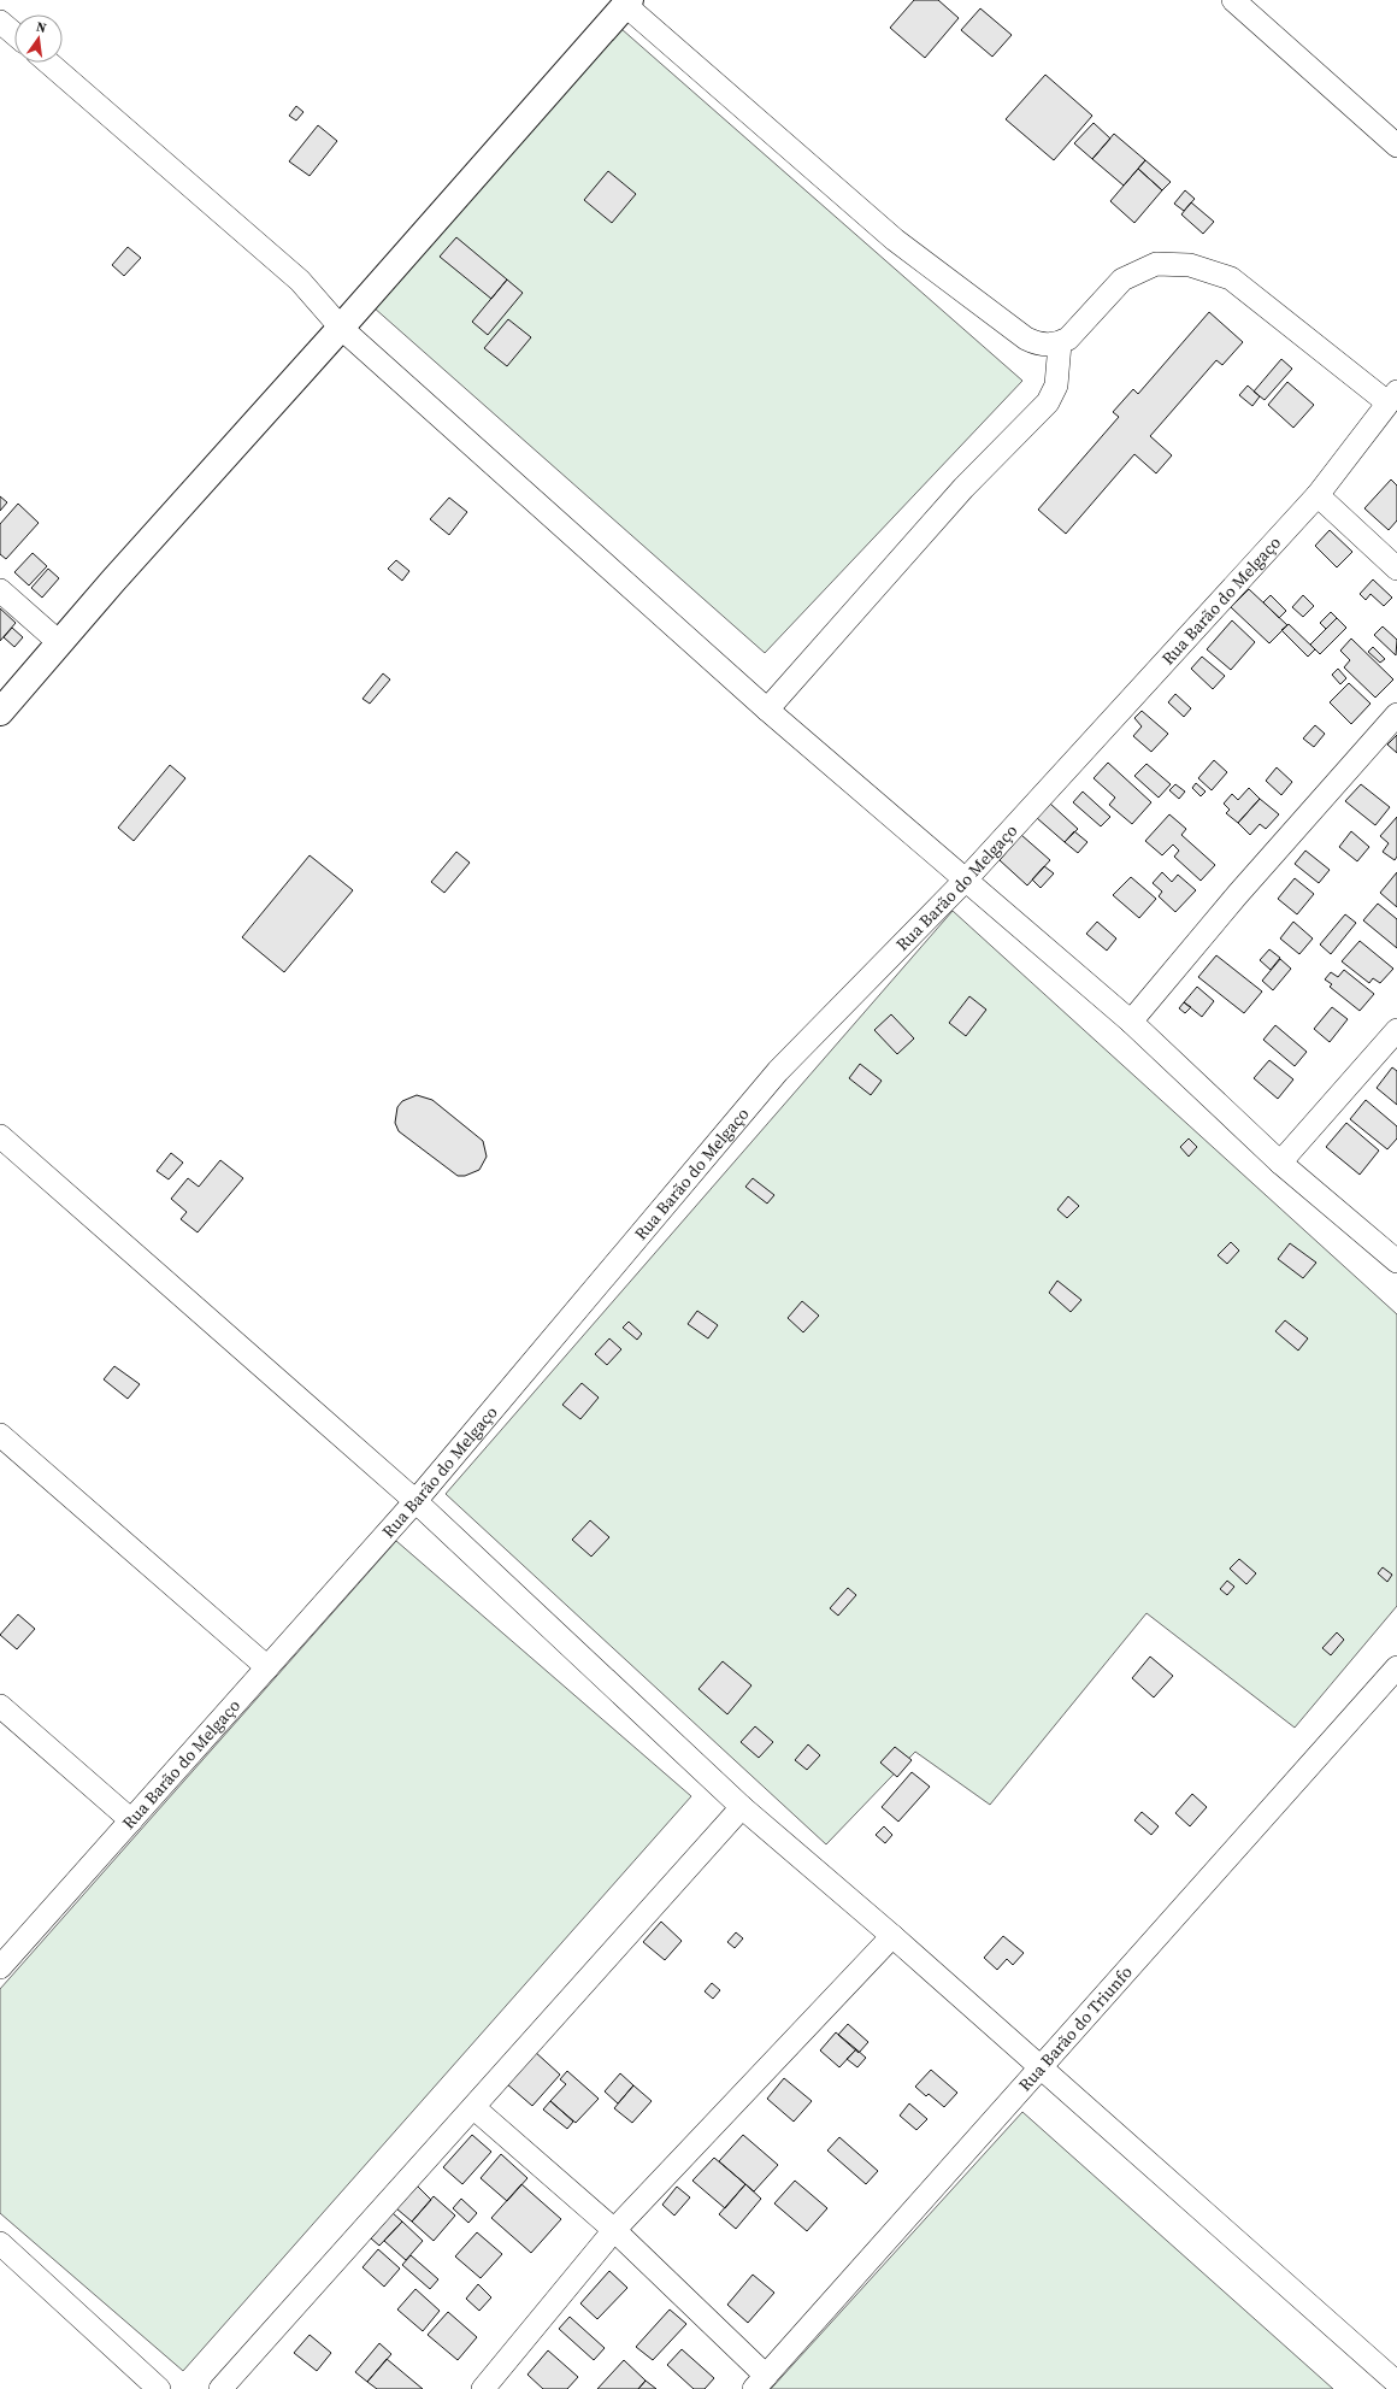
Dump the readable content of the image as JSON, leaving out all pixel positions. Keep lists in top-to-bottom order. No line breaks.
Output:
{"streets":{"street":["Rua Barão do Melgaço","Rua Barão do Triunfo"]},"north":"top"}
